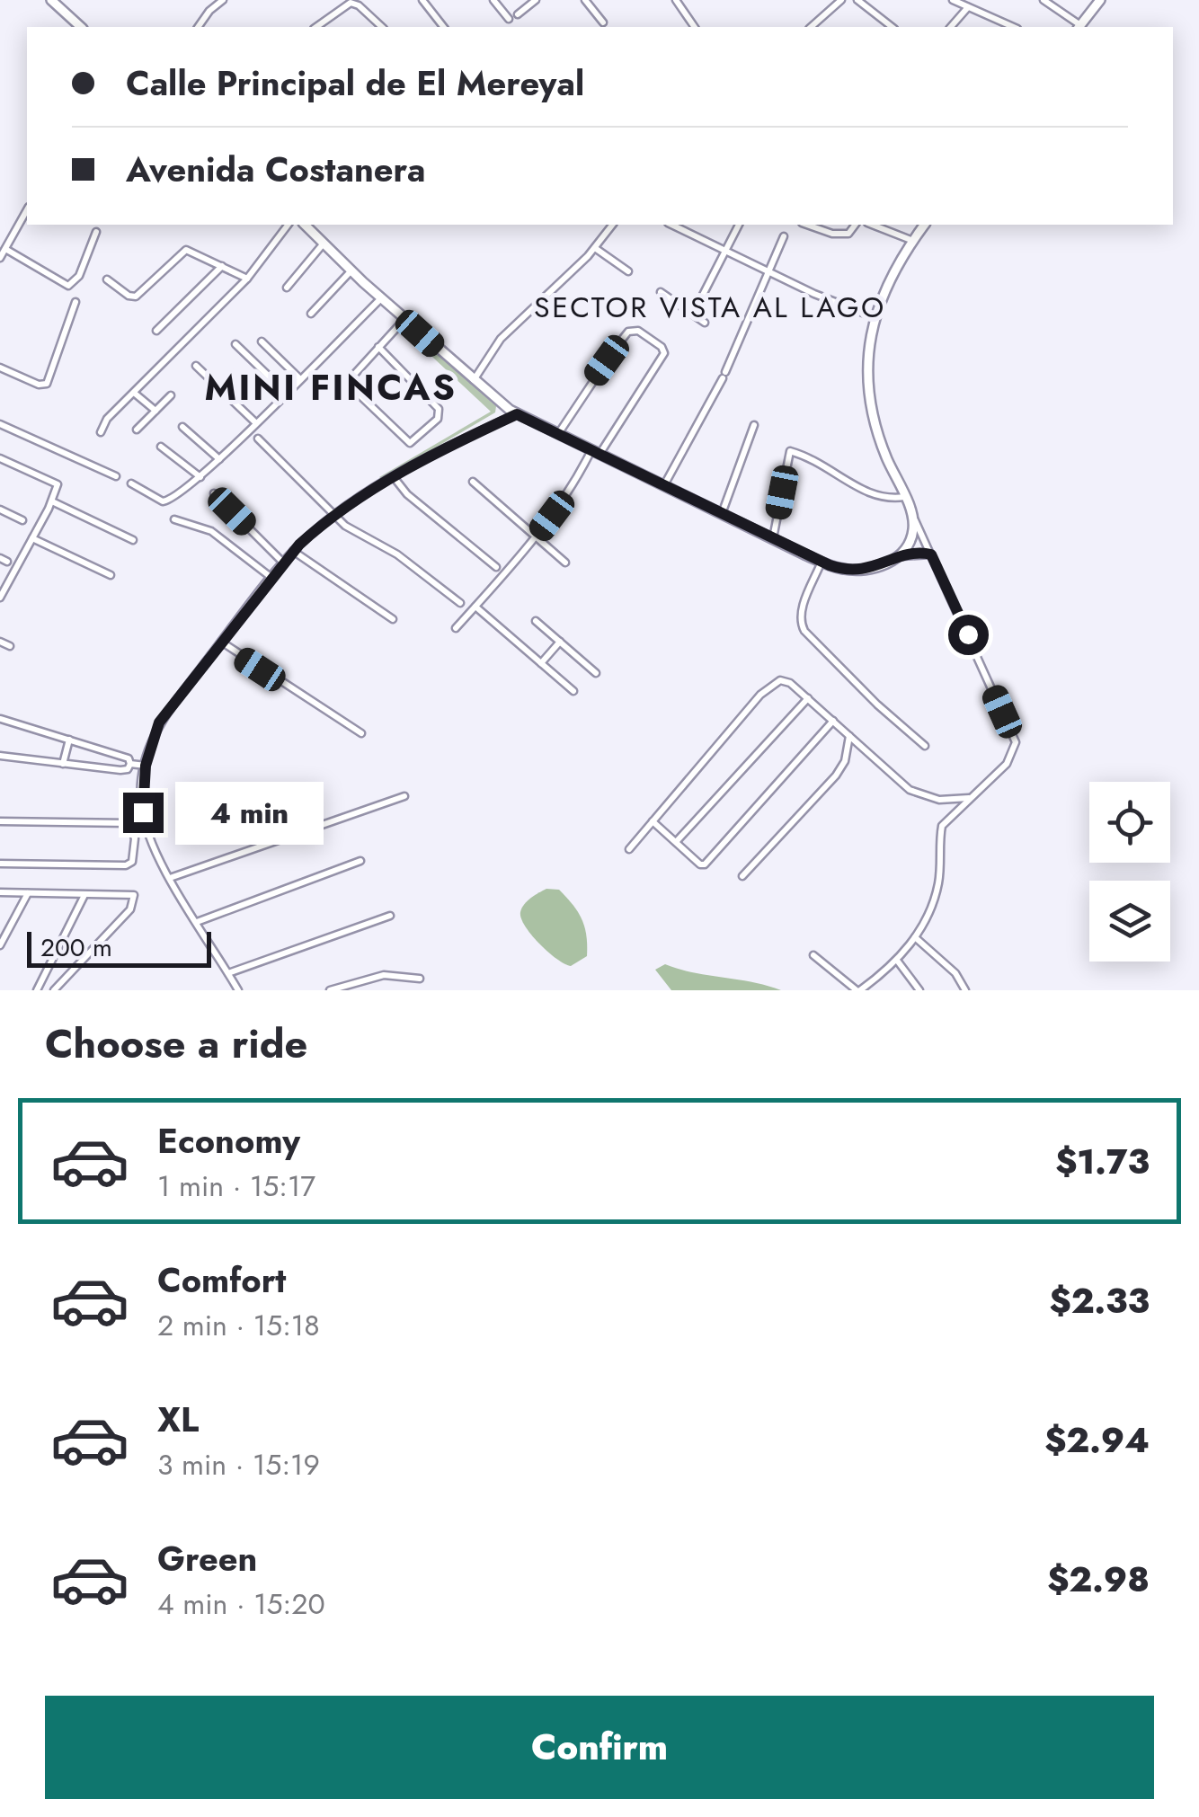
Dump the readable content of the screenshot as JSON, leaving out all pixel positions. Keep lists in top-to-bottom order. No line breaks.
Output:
{"districts":["SECTOR VISTA AL LAGO","MINI FINCAS"],"scale_bar":"200 m","page":{"banner":["Calle Principal de El Mereyal","Avenida Costanera"],"bubble":"4 min","scale":"200 m","heading":"Choose a ride","list":[{"name":"Economy","note":"1 min · 15:17","value":"$1.73"},{"name":"Comfort","note":"2 min · 15:18","value":"$2.33"},{"name":"XL","note":"3 min · 15:19","value":"$2.94"},{"name":"Green","note":"4 min · 15:20","value":"$2.98"}],"buttons":"Confirm"}}
